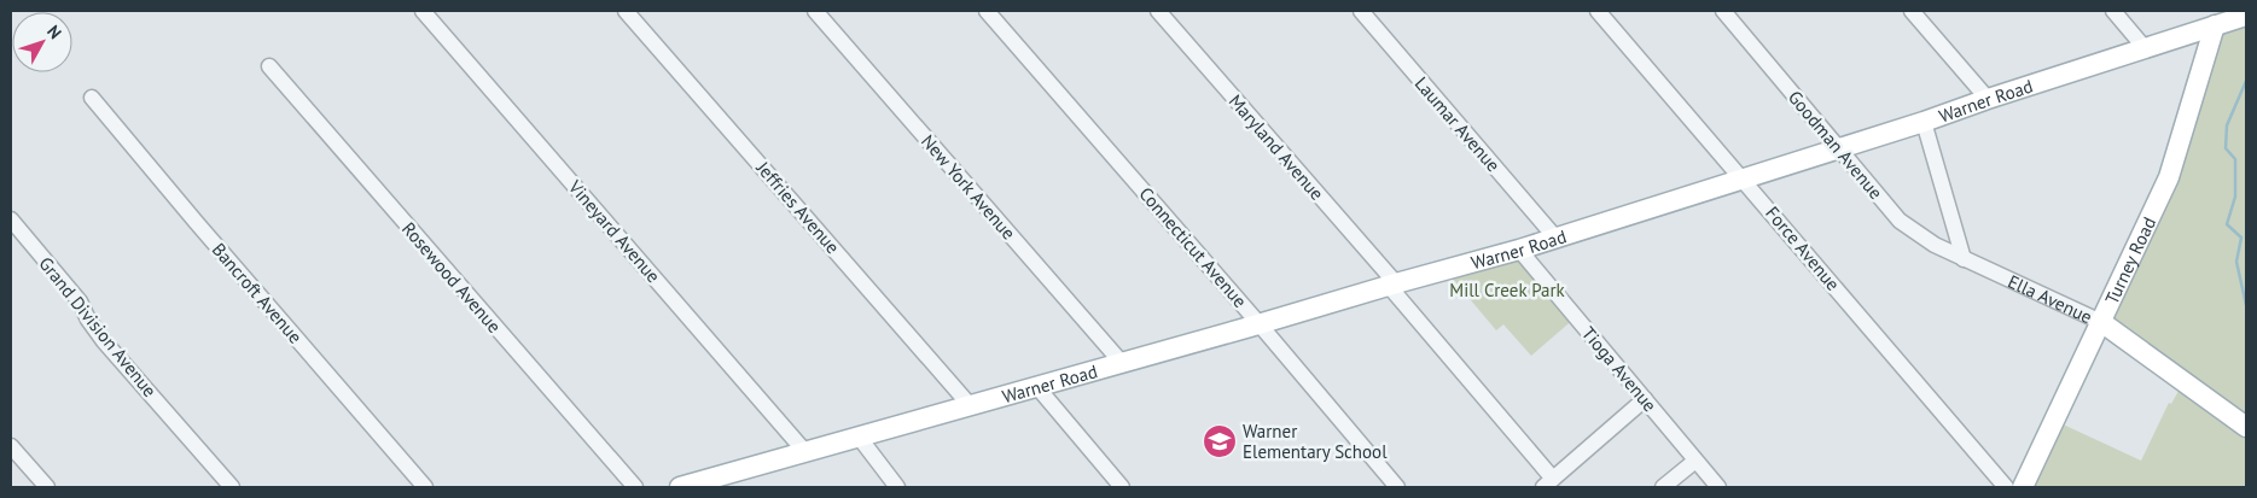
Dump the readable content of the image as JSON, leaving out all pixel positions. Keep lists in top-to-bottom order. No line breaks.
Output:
{"streets":{"main road":["Warner Road","Turney Road","Ella Avenue"],"street":["Laumar Avenue","Goodman Avenue","Maryland Avenue","New York Avenue","Jeffries Avenue","Vineyard Avenue","Connecticut Avenue","Force Avenue","Rosewood Avenue","Bancroft Avenue","Grand Division Avenue","Tioga Avenue"]},"crossings":[["Warner Road","Laumar Avenue"],["Warner Road","Goodman Avenue"],["Warner Road","Maryland Avenue"],["Warner Road","New York Avenue"],["Warner Road","Jeffries Avenue"],["Warner Road","Vineyard Avenue"],["Warner Road","Connecticut Avenue"],["Warner Road","Force Avenue"],["Warner Road","Turney Road"],["Warner Road","Tioga Avenue"],["Goodman Avenue","Ella Avenue"],["Turney Road","Ella Avenue"]],"parks":["Mill Creek Park"],"places":{"school or university":["Warner Elementary School"]},"north":"top right"}
